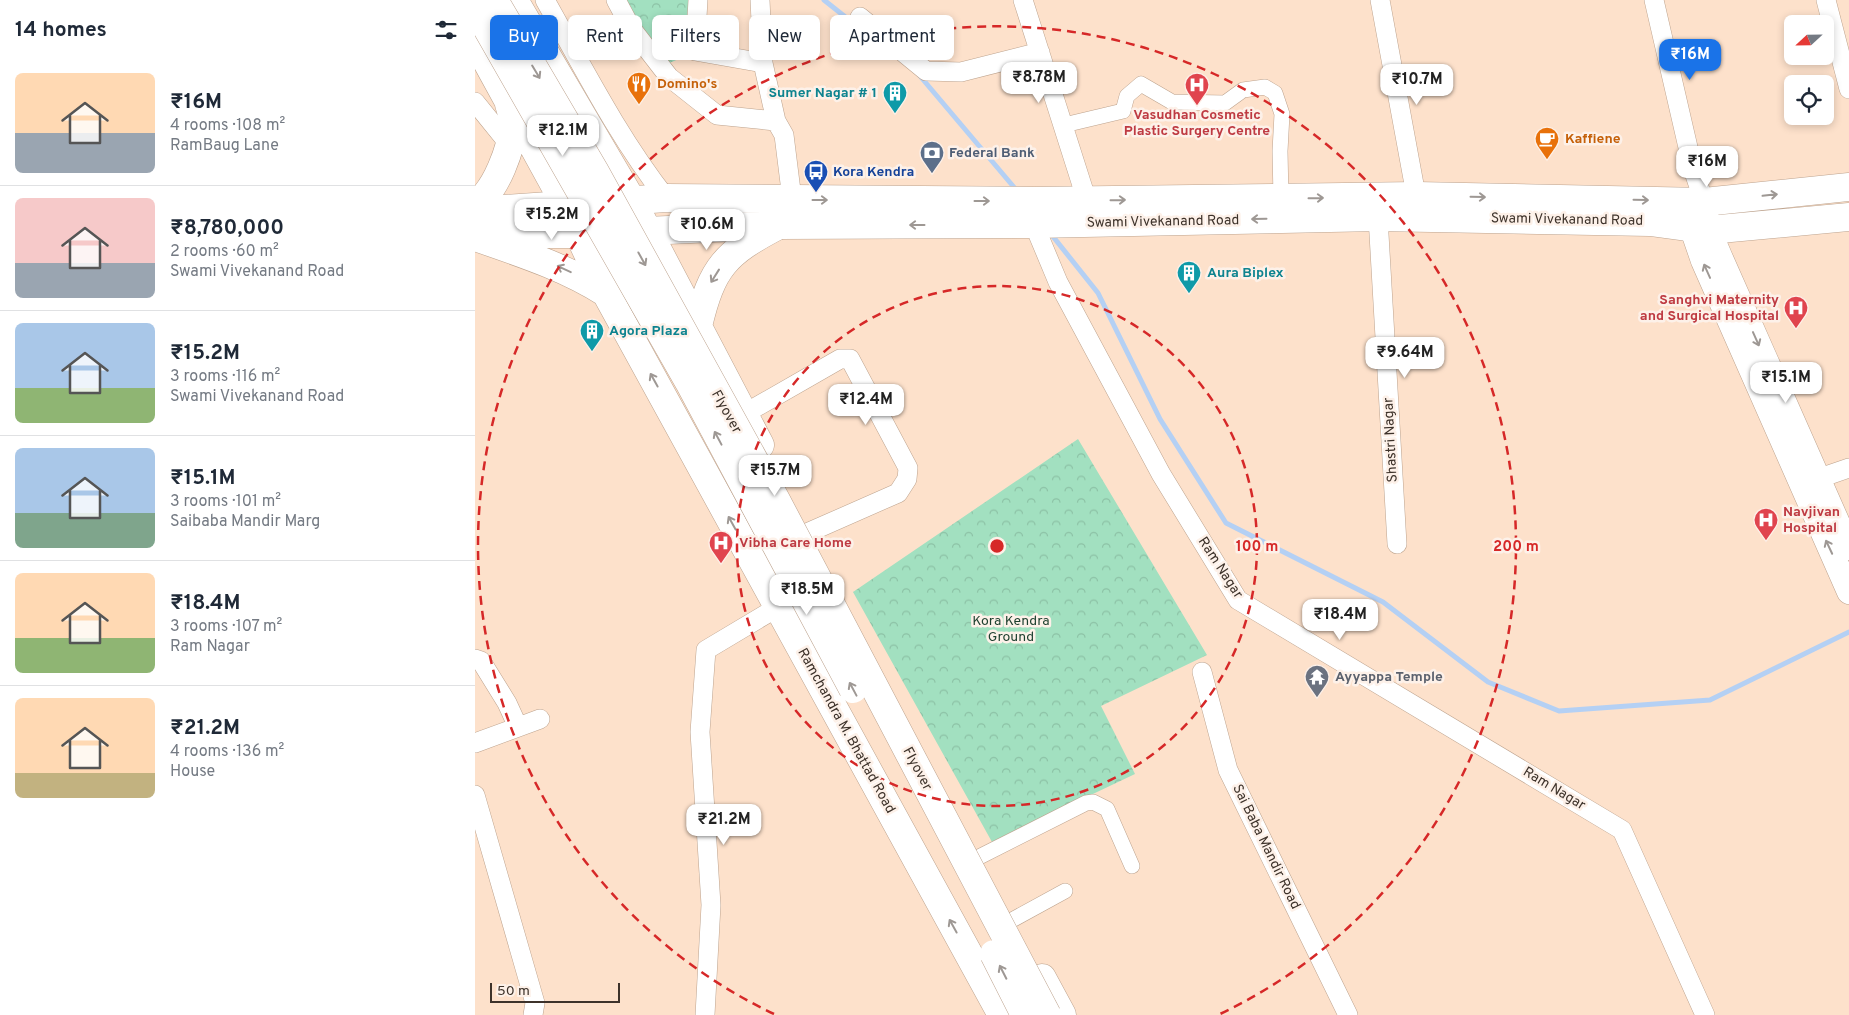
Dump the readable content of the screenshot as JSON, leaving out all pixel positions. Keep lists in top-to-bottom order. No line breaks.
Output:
{"streets":{"main road":["Swami Vivekanand Road","Flyover","Ramchandra M. Bhattad Road"],"street":["Shastri Nagar","Ram Nagar","Sai Baba Mandir Road"]},"crossings":[["Swami Vivekanand Road","Shastri Nagar"],["Swami Vivekanand Road","Ram Nagar"],["Swami Vivekanand Road","Ramchandra M. Bhattad Road"]],"parks":["Kora Kendra Ground"],"places":{"restaurant":["Domino's"],"hospital":["Vasudhan Cosmetic Plastic Surgery Centre","Sanghvi Maternity and Surgical Hospital","Navjivan Hospital","Vibha Care Home"],"building":["Sumer Nagar # 1","Aura Biplex","Agora Plaza"],"cafe":["Kaffiene"],"bank":["Federal Bank"],"bus stop":["Kora Kendra"],"temple":["Ayyappa Temple"]},"scale_bar":"50 m","north":"left","page":{"heading":"14 homes","chip":["Buy","Rent","Filters","New","Apartment"],"price":["₹16M","₹8.78M","₹10.7M","₹12.1M","₹16M","₹15.2M","₹10.6M","₹9.64M","₹15.1M","₹12.4M","₹15.7M","₹18.5M","₹18.4M","₹21.2M"],"list":[{"name":"₹16M","note":"4 rooms · 108 m² · RamBaug Lane"},{"name":"₹8,780,000","note":"2 rooms · 60 m² · Swami Vivekanand Road"},{"name":"₹15.2M","note":"3 rooms · 116 m² · Swami Vivekanand Road"},{"name":"₹15.1M","note":"3 rooms · 101 m² · Saibaba Mandir Marg"},{"name":"₹18.4M","note":"3 rooms · 107 m² · Ram Nagar"},{"name":"₹21.2M","note":"4 rooms · 136 m² · House"}],"scale":"50 m"},"rings":["100 m","200 m"]}
